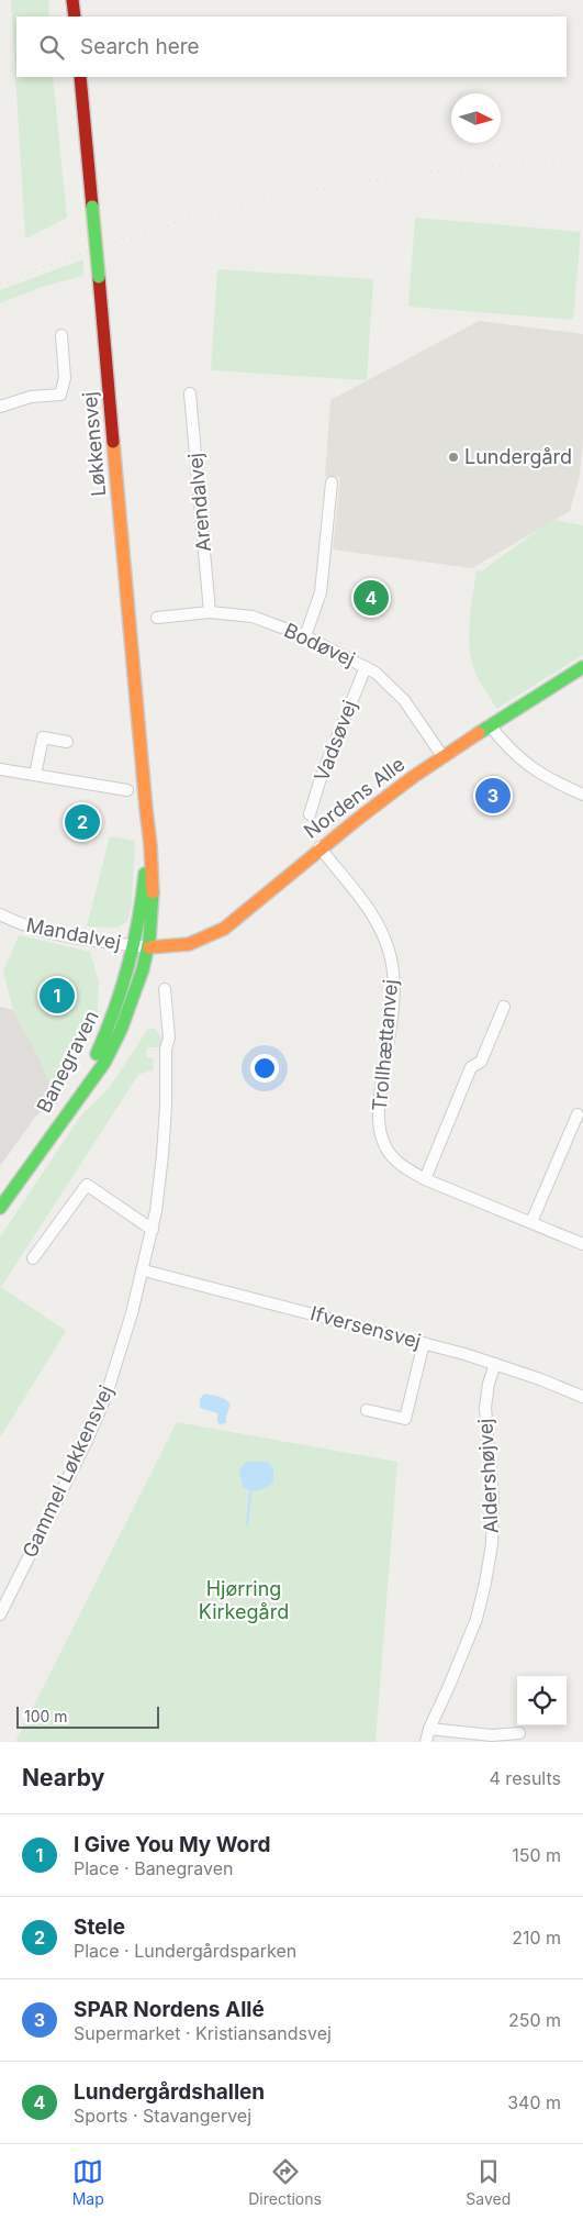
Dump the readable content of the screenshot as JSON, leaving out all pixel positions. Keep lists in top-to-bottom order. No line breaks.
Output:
{"streets":{"main road":["Løkkensvej","Nordens Alle","Banegraven"],"street":["Arendalvej","Bodøvej","Vadsøvej","Mandalvej","Trollhættanvej","Ifversensvej","Gammel Løkkensvej","Aldershøjvej"]},"crossings":[["Løkkensvej","Nordens Alle"],["Løkkensvej","Mandalvej"],["Løkkensvej","Banegraven"],["Arendalvej","Bodøvej"],["Bodøvej","Vadsøvej"],["Bodøvej","Nordens Alle"],["Nordens Alle","Mandalvej"],["Nordens Alle","Trollhættanvej"],["Nordens Alle","Banegraven"],["Mandalvej","Banegraven"],["Ifversensvej","Gammel Løkkensvej"],["Ifversensvej","Aldershøjvej"]],"parks":["Hjørring Kirkegård"],"places":["Lundergård"],"scale_bar":"100 m","north":"right","page":{"search":"Search here","pins":["4","3","2","1"],"scale":"100 m","heading":["Nearby","4 results"],"list":[{"mark":"1","name":"I Give You My Word","note":"Place · Banegraven","value":"150 m"},{"mark":"2","name":"Stele","note":"Place · Lundergårdsparken","value":"210 m"},{"mark":"3","name":"SPAR Nordens Allé","note":"Supermarket · Kristiansandsvej","value":"250 m"},{"mark":"4","name":"Lundergårdshallen","note":"Sports · Stavangervej","value":"340 m"}],"nav":["Map","Directions","Saved"]}}
